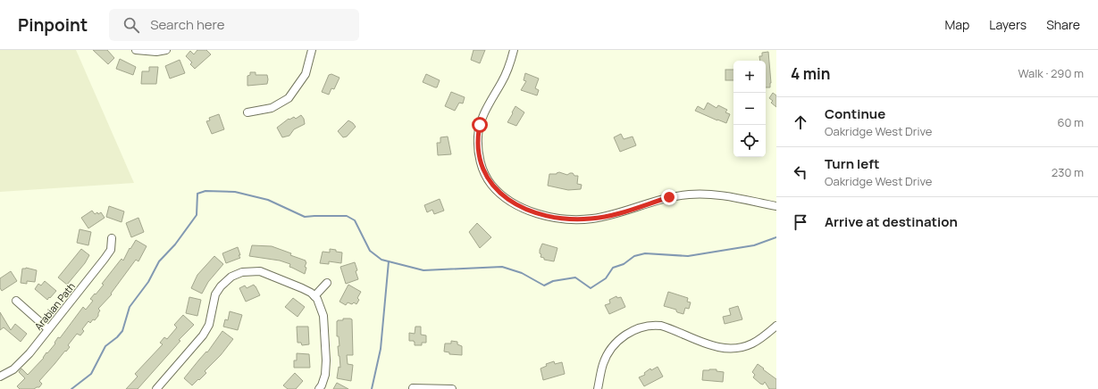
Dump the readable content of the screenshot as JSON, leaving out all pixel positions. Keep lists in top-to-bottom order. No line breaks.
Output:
{"streets":{"street":["Arabian Path"]},"page":{"header":"Pinpoint","search":"Search here","nav":["Map","Layers","Share"],"heading":["4 min","Walk · 290 m"],"map_buttons":["+","−"],"list":[["Continue","Oakridge West Drive","60 m"],["Turn left","Oakridge West Drive","230 m"],"Arrive at destination"]}}
